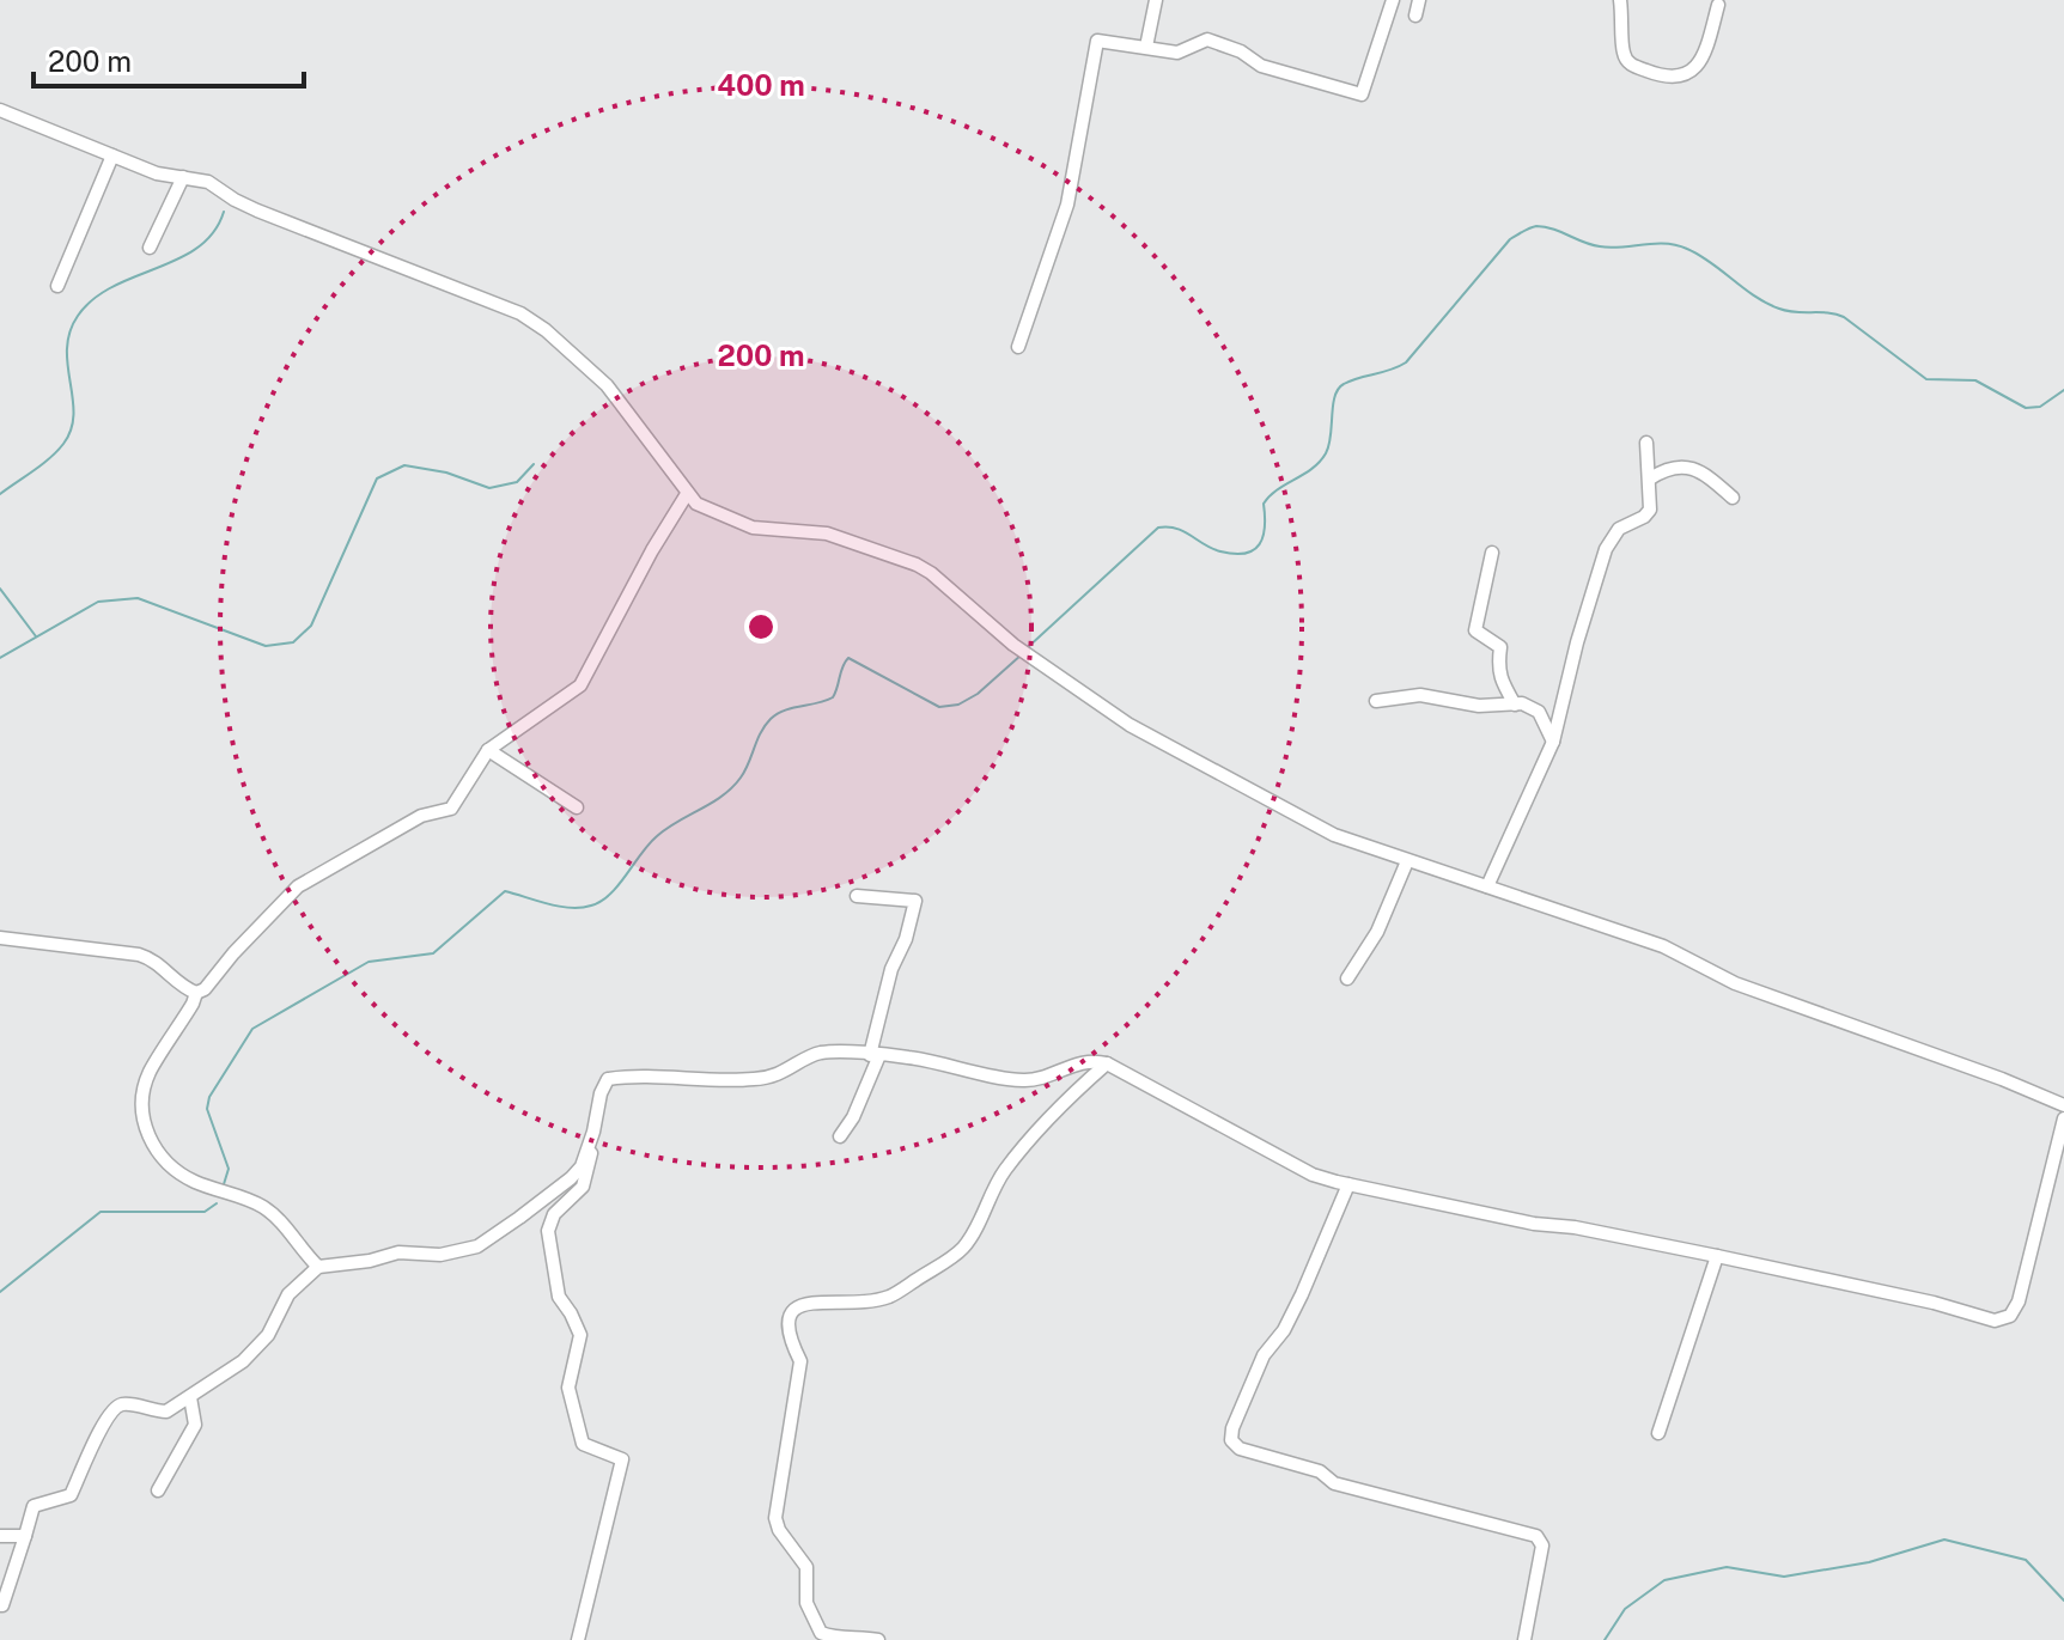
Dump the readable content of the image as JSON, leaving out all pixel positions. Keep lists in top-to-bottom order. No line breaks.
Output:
{"scale_bar":"200 m","rings":["400 m","200 m"]}
